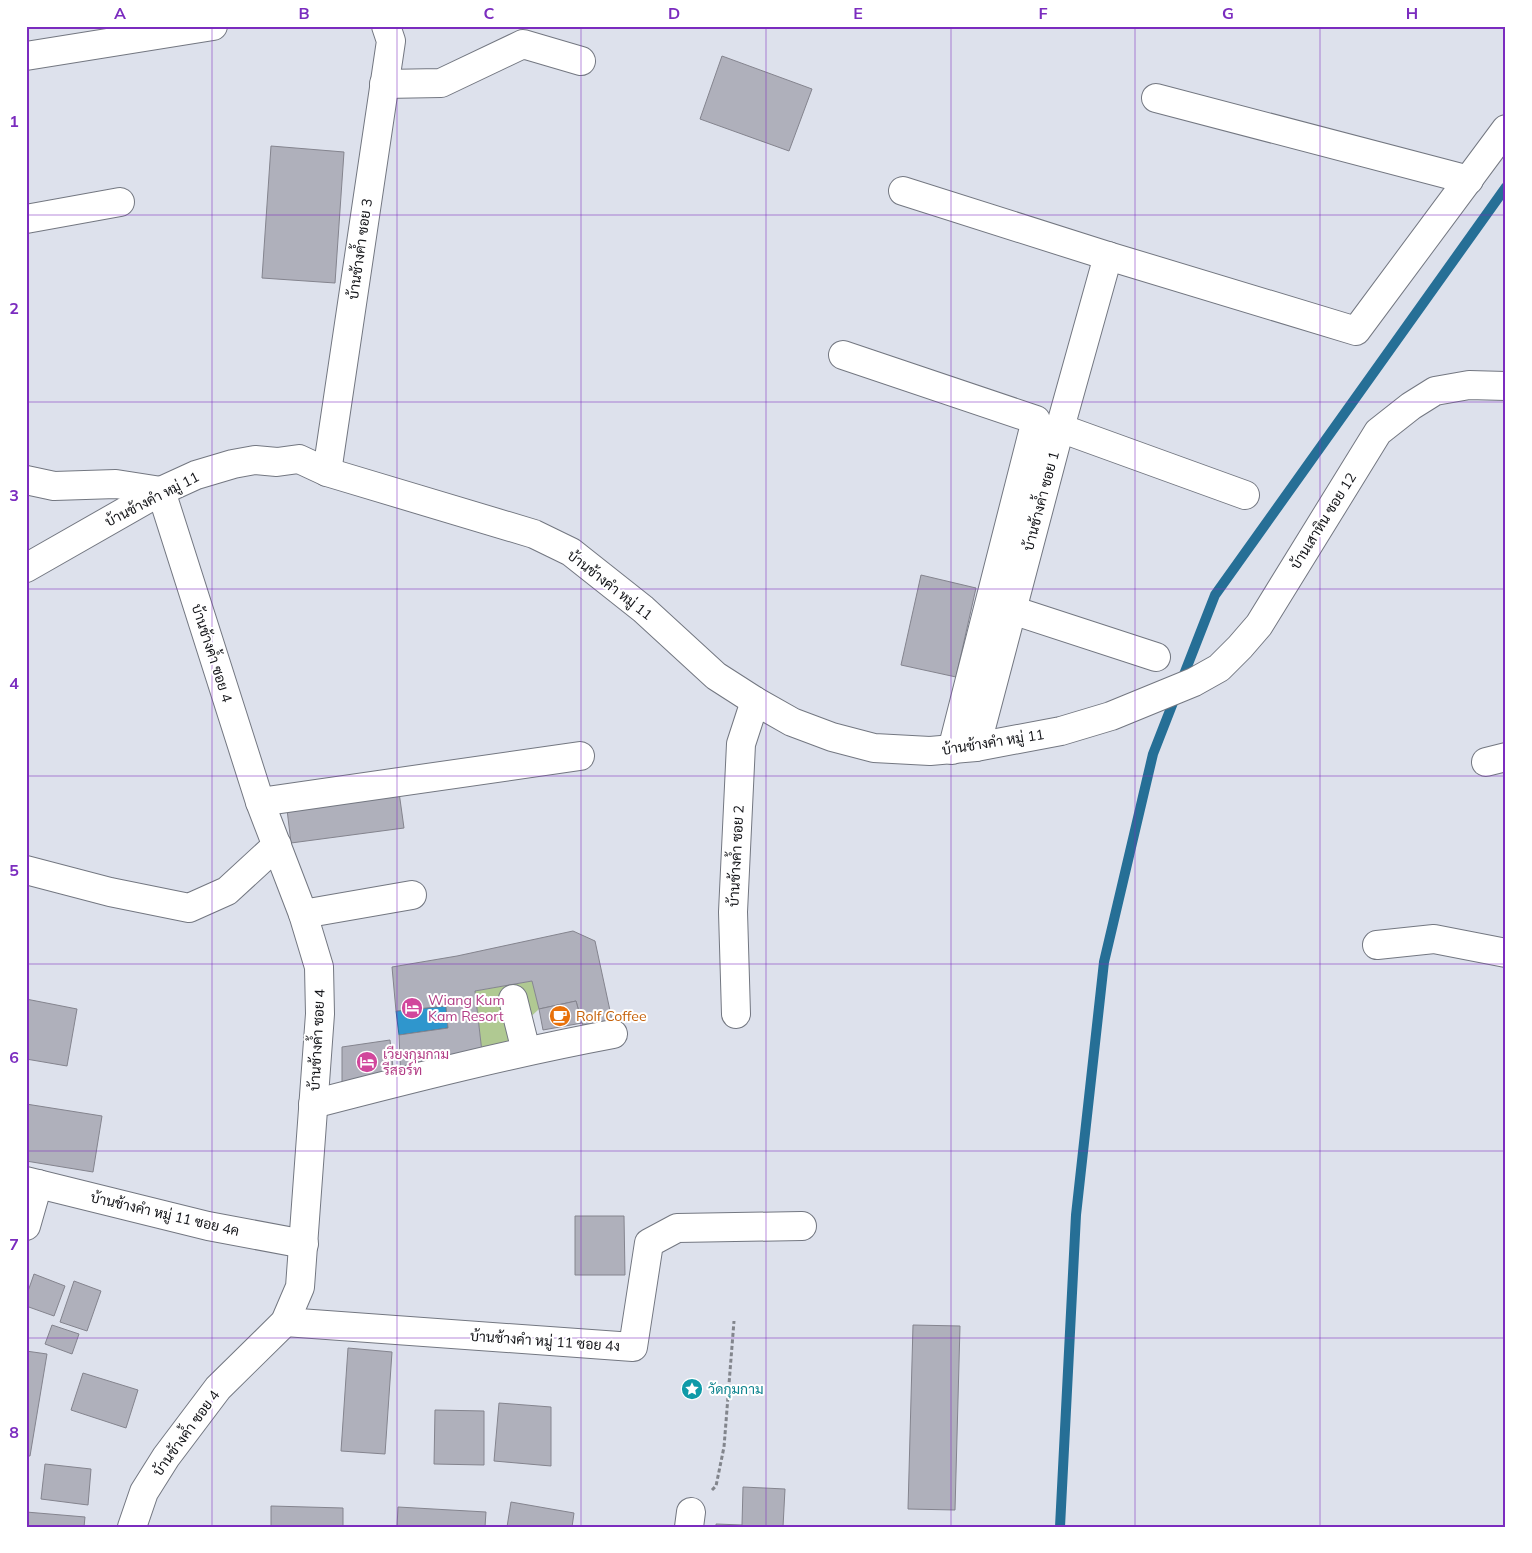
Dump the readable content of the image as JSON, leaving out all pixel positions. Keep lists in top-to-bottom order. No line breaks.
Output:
{"streets":{"street":["บ้านช้างค้ำ ซอย 3","บ้านช้างคำ หมู่ 11","บ้านช้างค้ำ ซอย 1","บ้านเสาหิน ซอย 12","บ้านช้างค้ำ ซอย 4","บ้านช้างค้ำ ซอย 2","บ้านช้างคำ หมู่ 11 ซอย 4ค","บ้านช้างคำ หมู่ 11 ซอย 4ง"]},"crossings":[["บ้านช้างค้ำ ซอย 3","บ้านช้างคำ หมู่ 11"],["บ้านช้างคำ หมู่ 11","บ้านช้างค้ำ ซอย 1"],["บ้านช้างคำ หมู่ 11","บ้านเสาหิน ซอย 12"],["บ้านช้างคำ หมู่ 11","บ้านช้างค้ำ ซอย 4"],["บ้านช้างคำ หมู่ 11","บ้านช้างค้ำ ซอย 2"],["บ้านช้างค้ำ ซอย 4","บ้านช้างคำ หมู่ 11 ซอย 4ค"],["บ้านช้างค้ำ ซอย 4","บ้านช้างคำ หมู่ 11 ซอย 4ง"]],"places":{"hotel":["Wiang Kum Kam Resort","เวียงกุมกาม รีสอร์ท"],"cafe":["Rolf Coffee"],"place":["วัดกุมกาม"]},"grid":{"columns":["A","B","C","D","E","F","G","H"],"rows":["1","2","3","4","5","6","7","8"]}}
